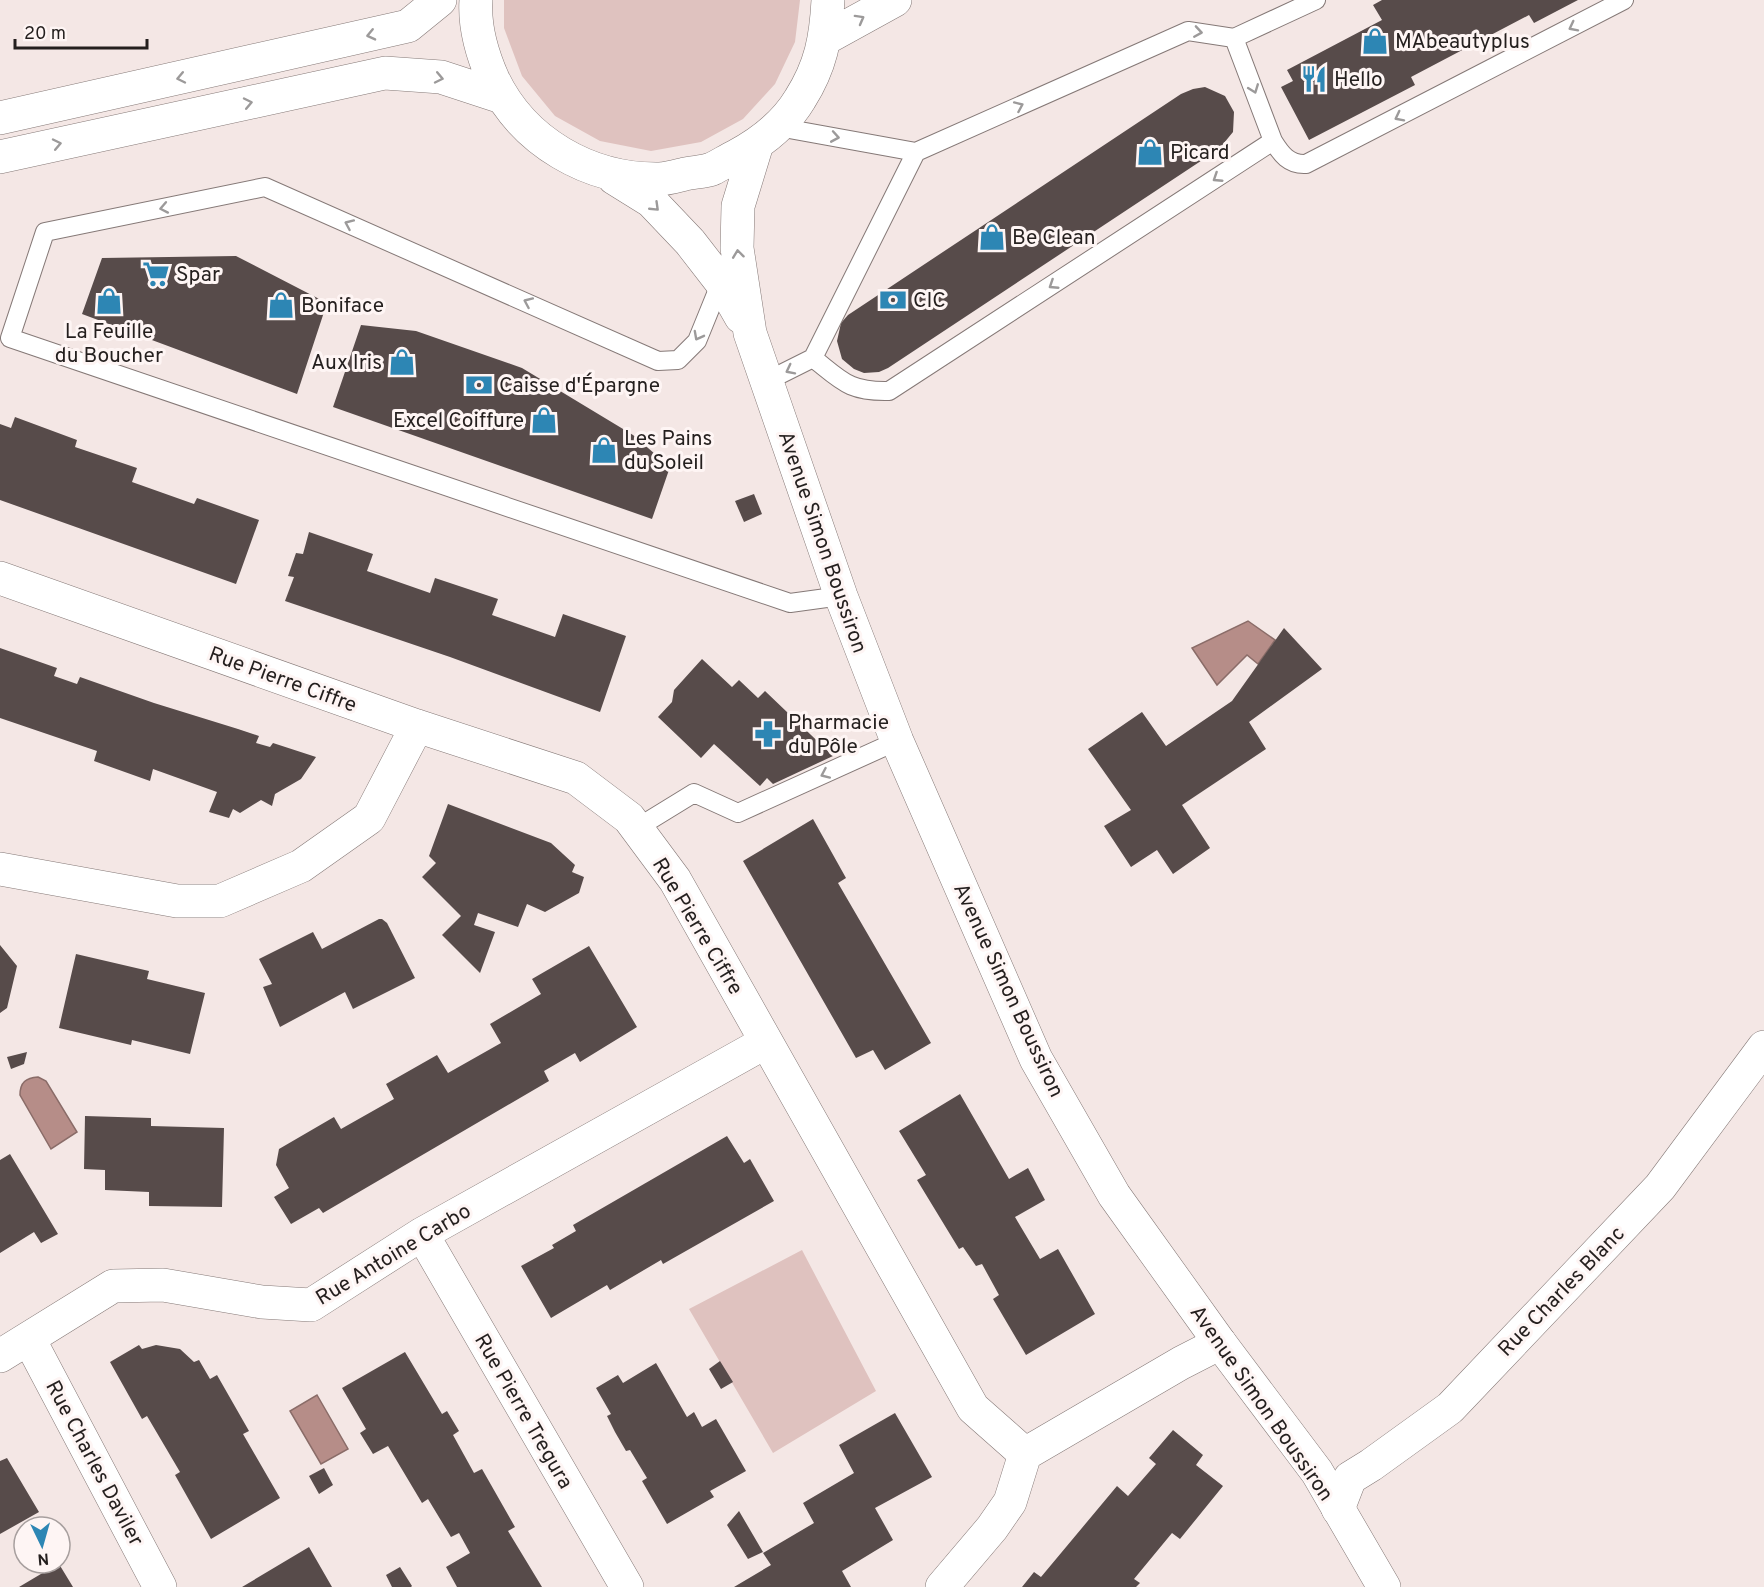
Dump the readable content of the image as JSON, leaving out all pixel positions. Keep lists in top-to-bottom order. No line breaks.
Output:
{"streets":{"street":["Avenue Simon Boussiron","Rue Pierre Ciffre","Rue Antoine Carbo","Rue Charles Blanc","Rue Pierre Tregura","Rue Charles Daviler"]},"crossings":[["Avenue Simon Boussiron","Rue Charles Blanc"],["Rue Pierre Ciffre","Rue Antoine Carbo"],["Rue Antoine Carbo","Rue Pierre Tregura"],["Rue Antoine Carbo","Rue Charles Daviler"]],"places":{"shop":["MAbeautyplus","Picard","Be Clean","La Feuille du Boucher","Boniface","Aux Iris","Excel Coiffure","Les Pains du Soleil"],"restaurant":["Hello"],"supermarket":["Spar"],"bank":["CIC","Caisse d'Épargne"],"pharmacy":["Pharmacie du Pôle"]},"scale_bar":"20 m","north":"bottom"}
